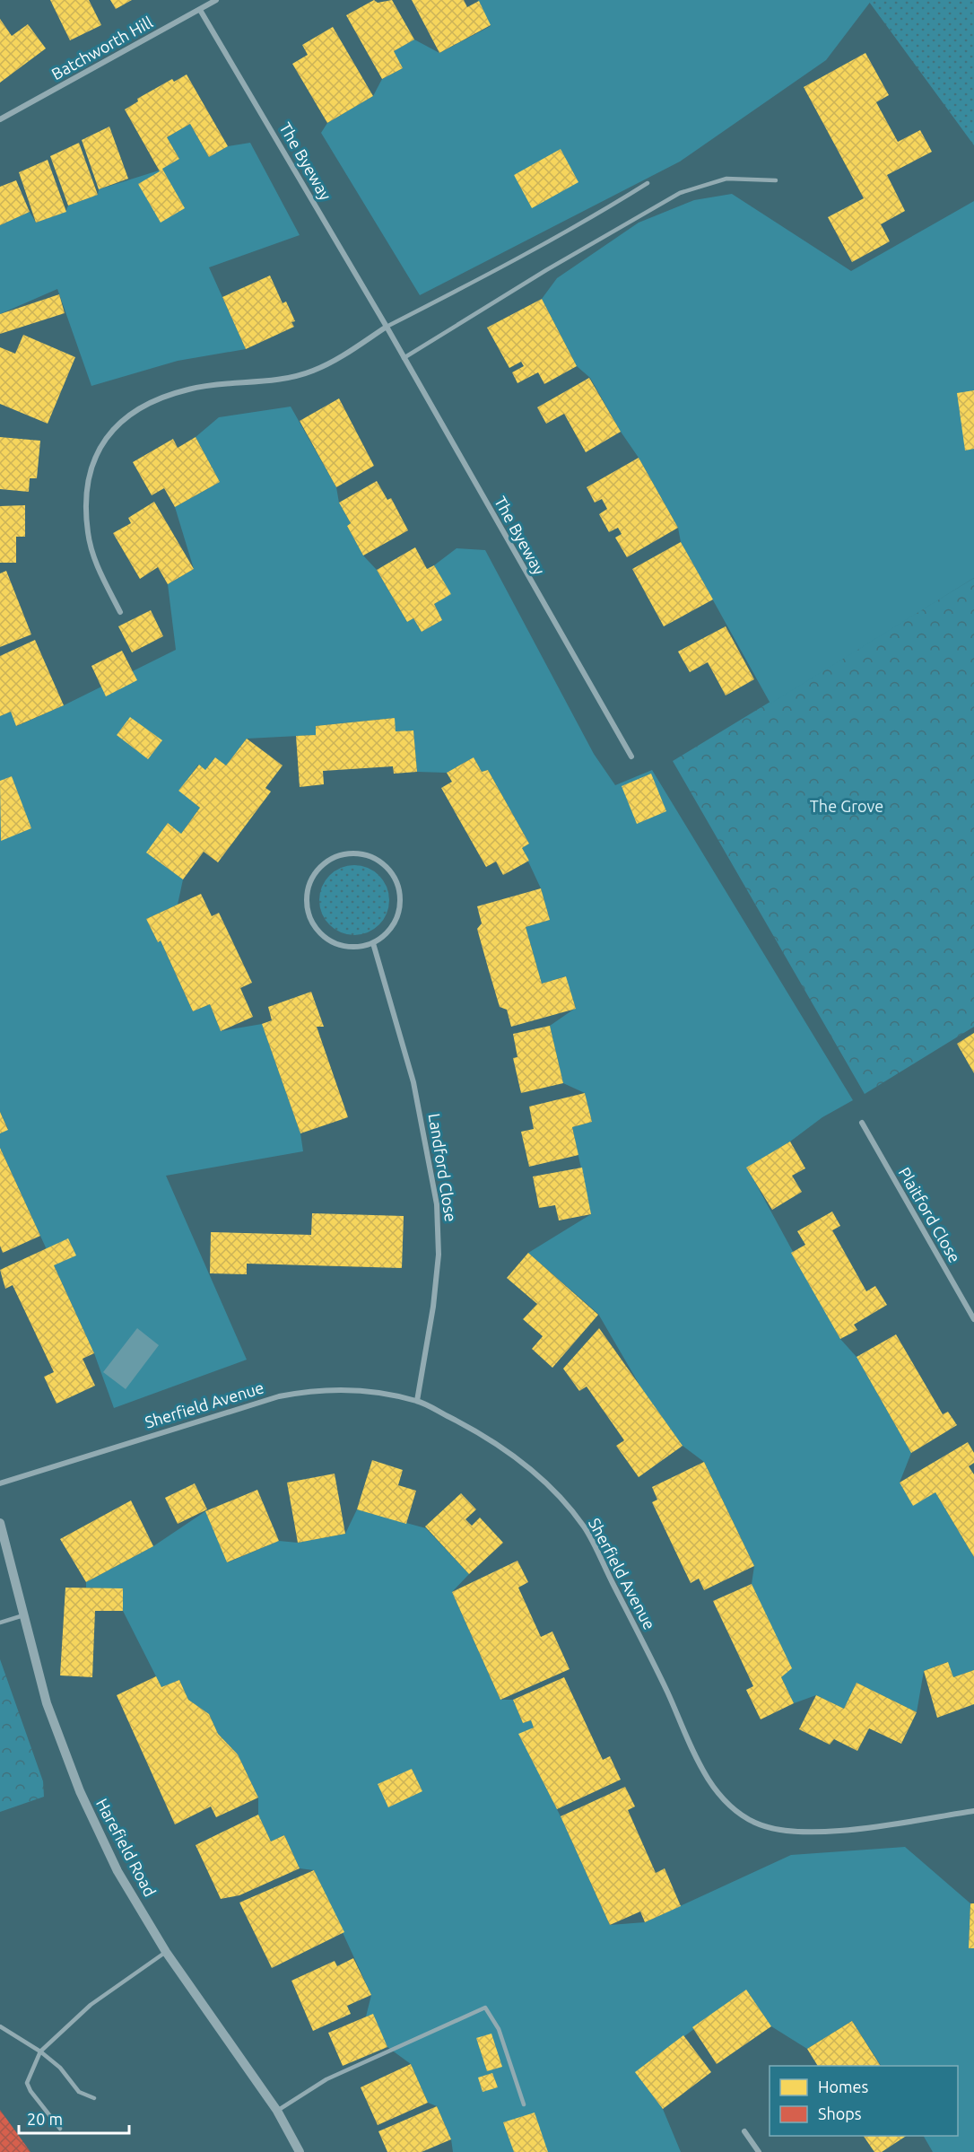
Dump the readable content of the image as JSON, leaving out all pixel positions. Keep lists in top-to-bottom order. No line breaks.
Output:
{"streets":{"street":["Batchworth Hill","The Byeway","Landford Close","Plaitford Close","Sherfield Avenue","Harefield Road"]},"crossings":[["Batchworth Hill","The Byeway"],["Landford Close","Sherfield Avenue"]],"parks":["The Grove"],"legend":["Homes","Shops"],"scale_bar":"20 m"}
